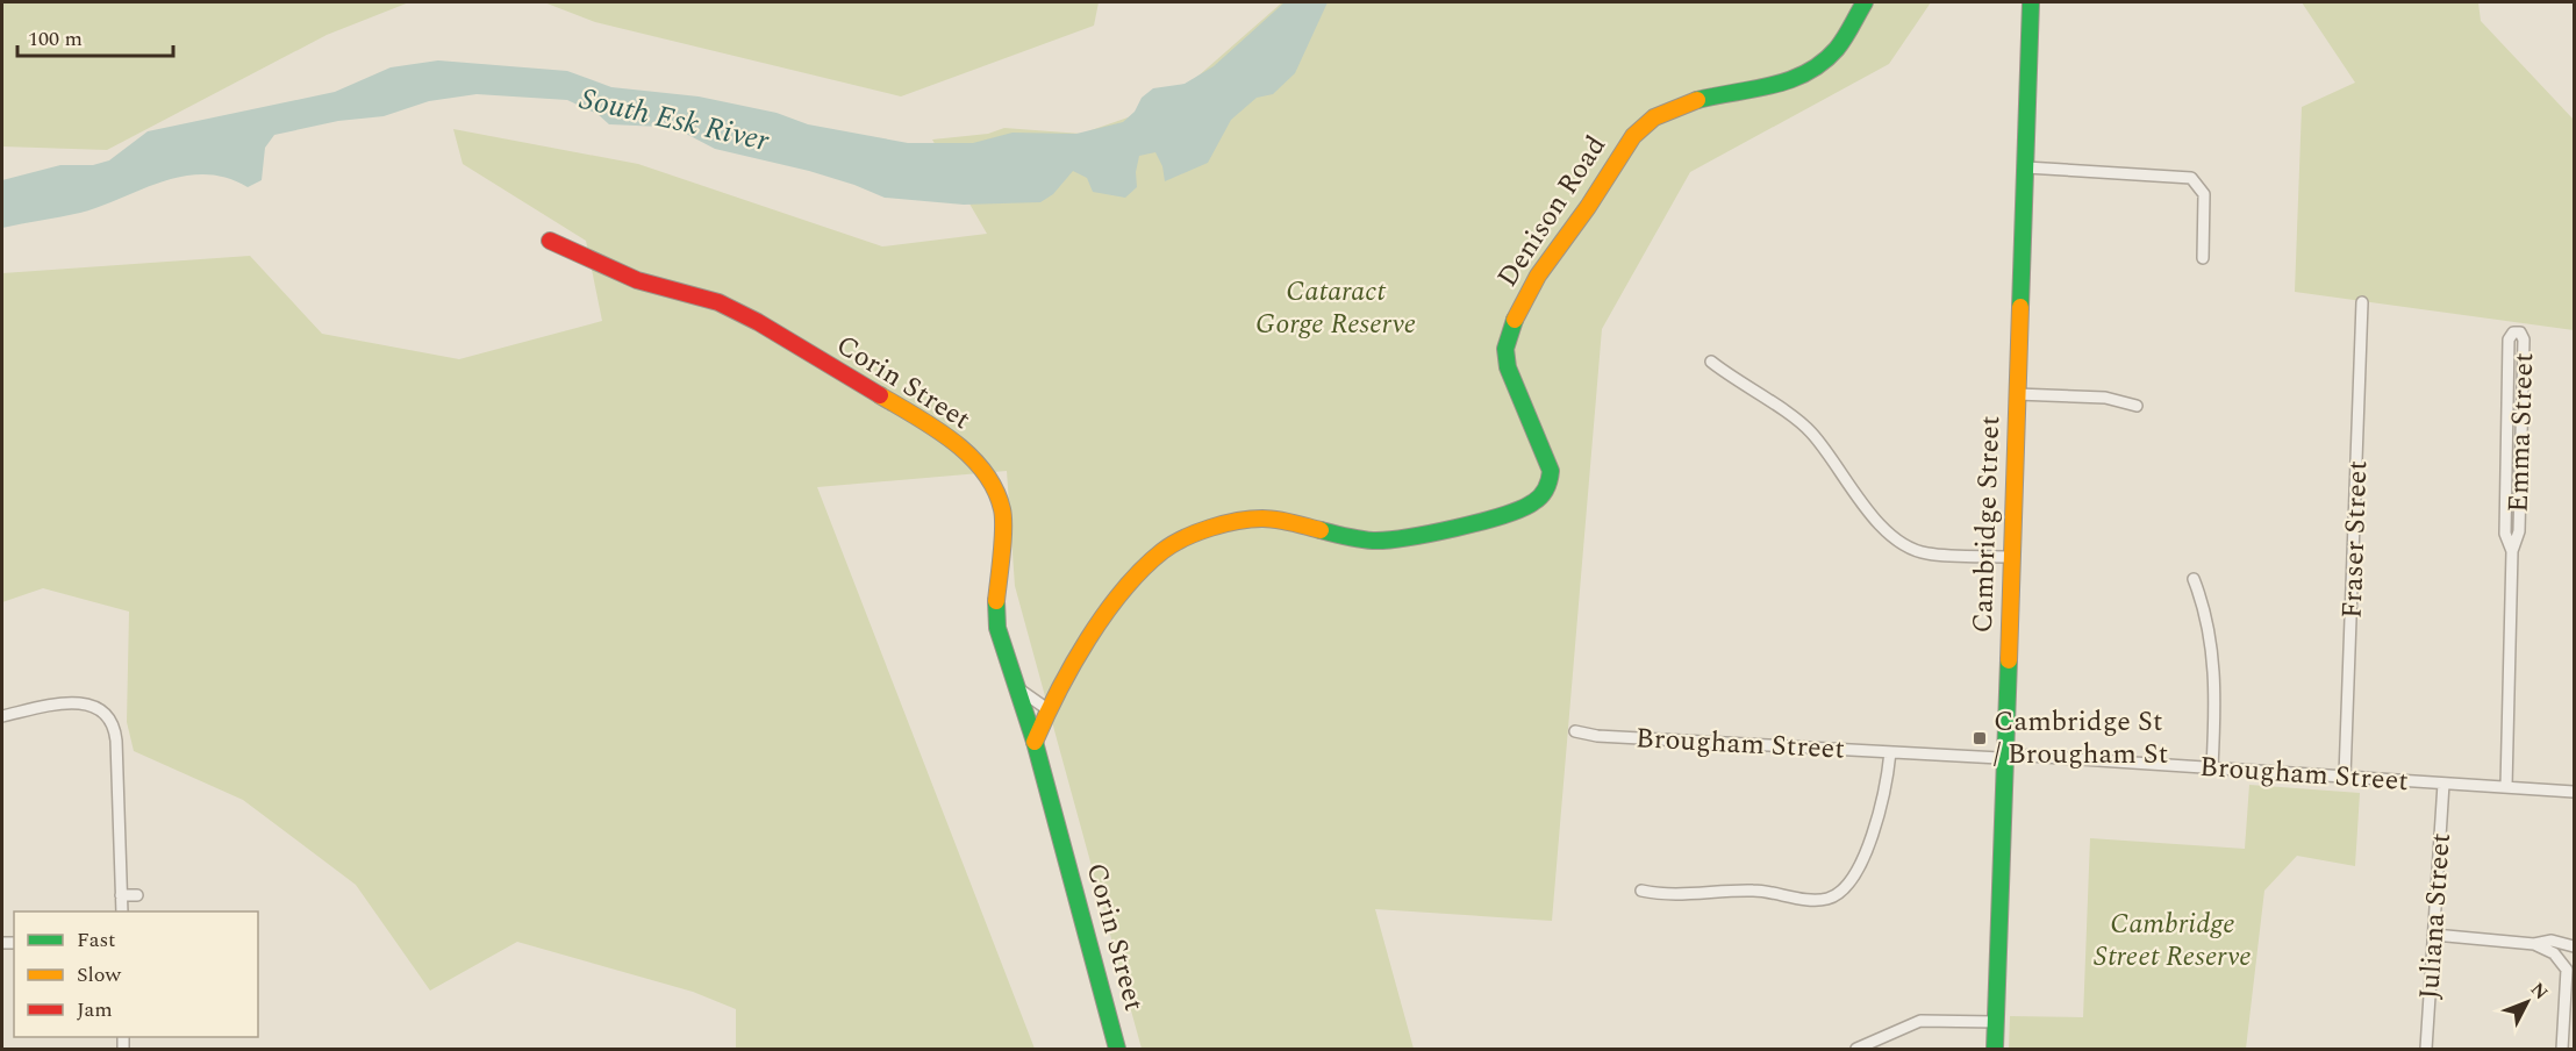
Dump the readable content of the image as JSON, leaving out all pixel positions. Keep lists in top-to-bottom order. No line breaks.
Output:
{"streets":{"street":["Denison Road","Corin Street","Emma Street","Cambridge Street","Fraser Street","Brougham Street","Juliana Street"]},"crossings":[["Denison Road","Corin Street"],["Emma Street","Brougham Street"],["Cambridge Street","Brougham Street"],["Fraser Street","Brougham Street"],["Brougham Street","Juliana Street"]],"water":["South Esk River"],"parks":["Cataract Gorge Reserve","Cambridge Street Reserve"],"places":{"transit":["Cambridge St / Brougham St"]},"legend":["Fast","Slow","Jam"],"scale_bar":"100 m","north":"top right"}
